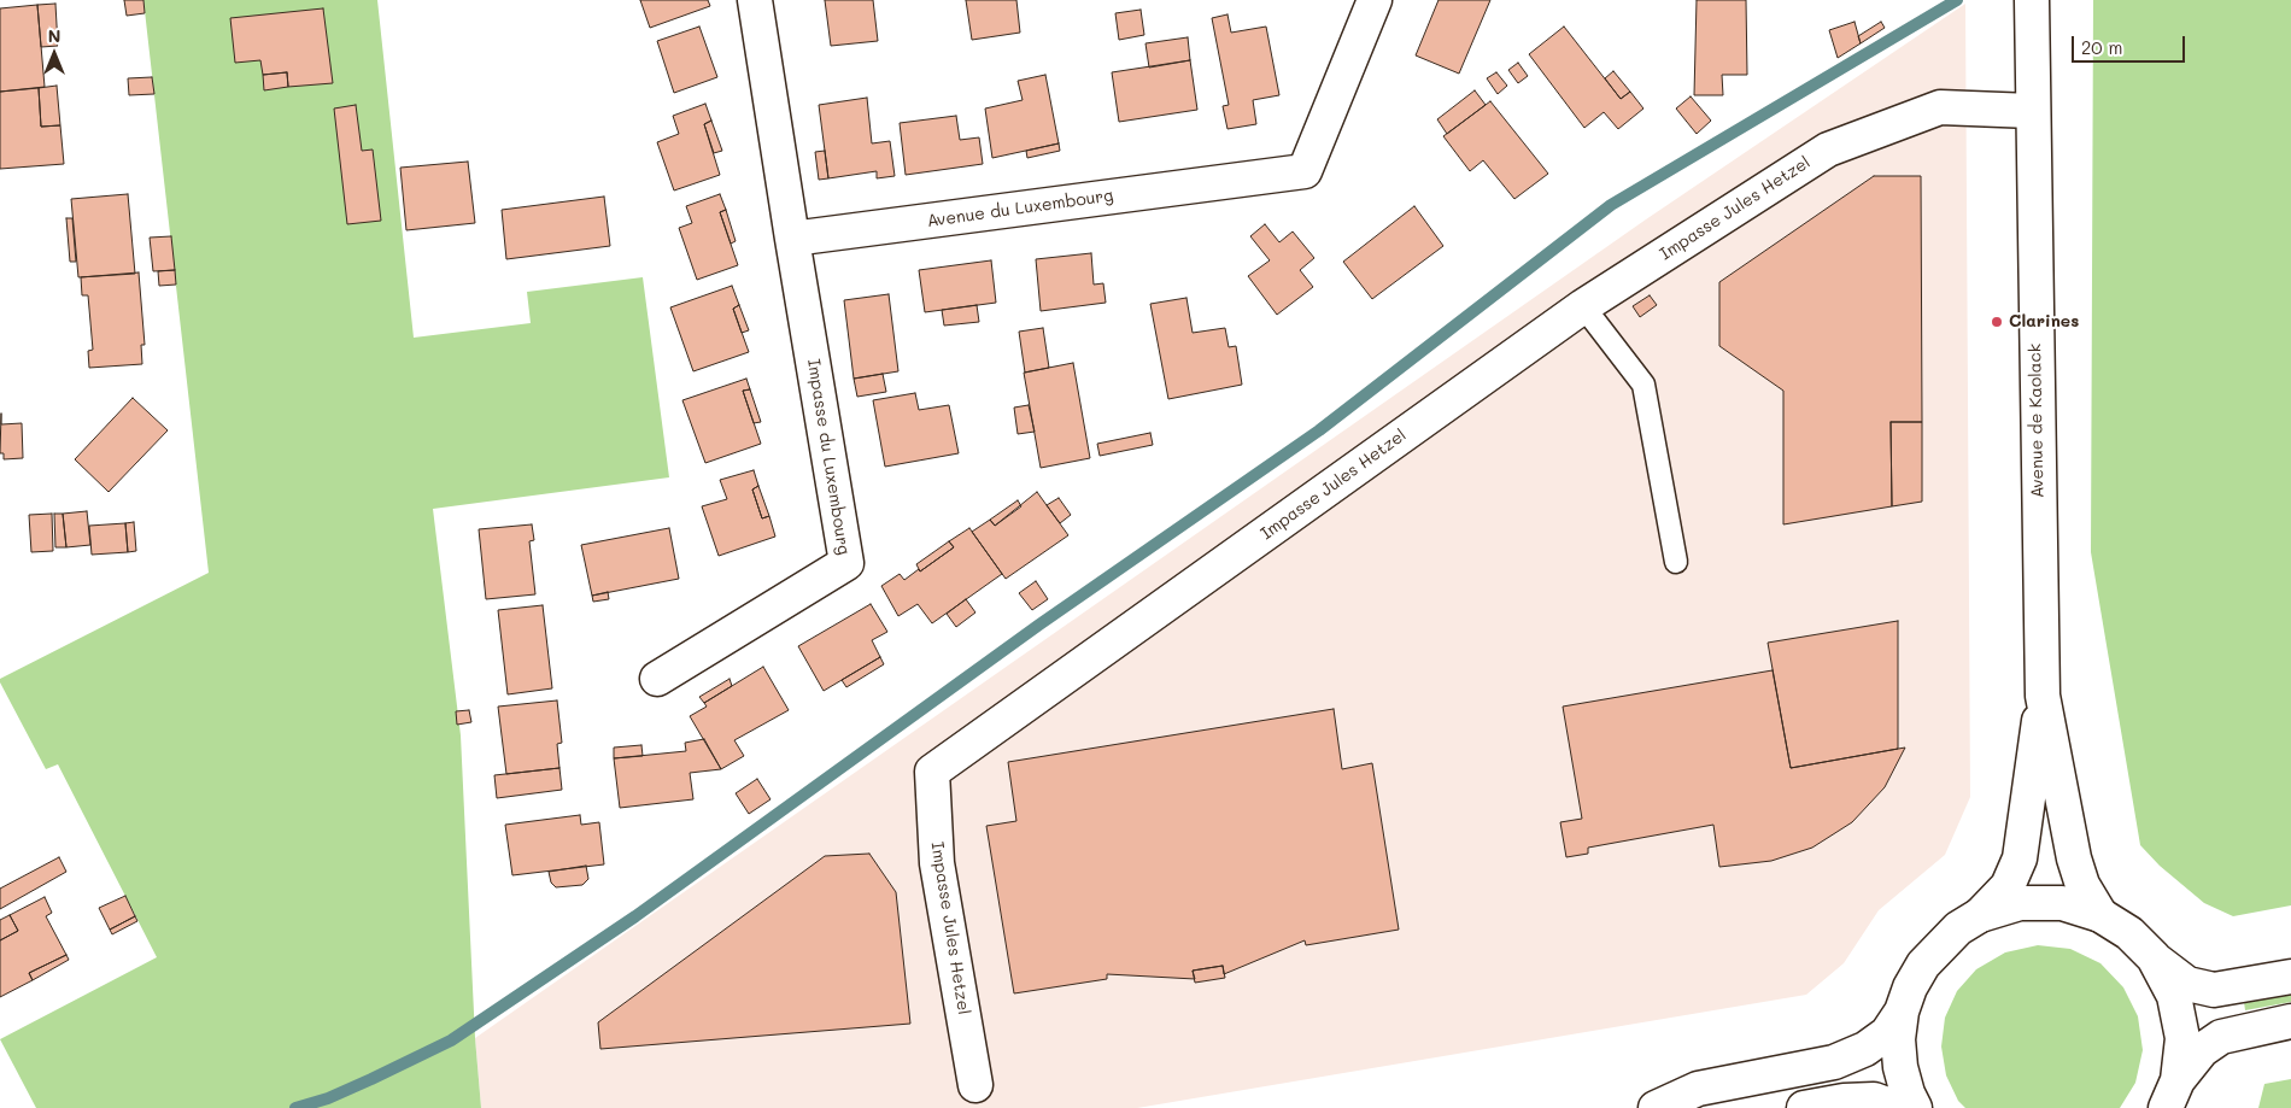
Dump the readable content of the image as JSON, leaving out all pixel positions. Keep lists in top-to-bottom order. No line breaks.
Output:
{"streets":{"street":["Avenue du Luxembourg","Impasse Jules Hetzel","Avenue de Kaolack","Impasse du Luxembourg"]},"crossings":[["Avenue du Luxembourg","Impasse du Luxembourg"],["Impasse Jules Hetzel","Avenue de Kaolack"]],"places":["Clarines"],"scale_bar":"20 m","north":"top"}
